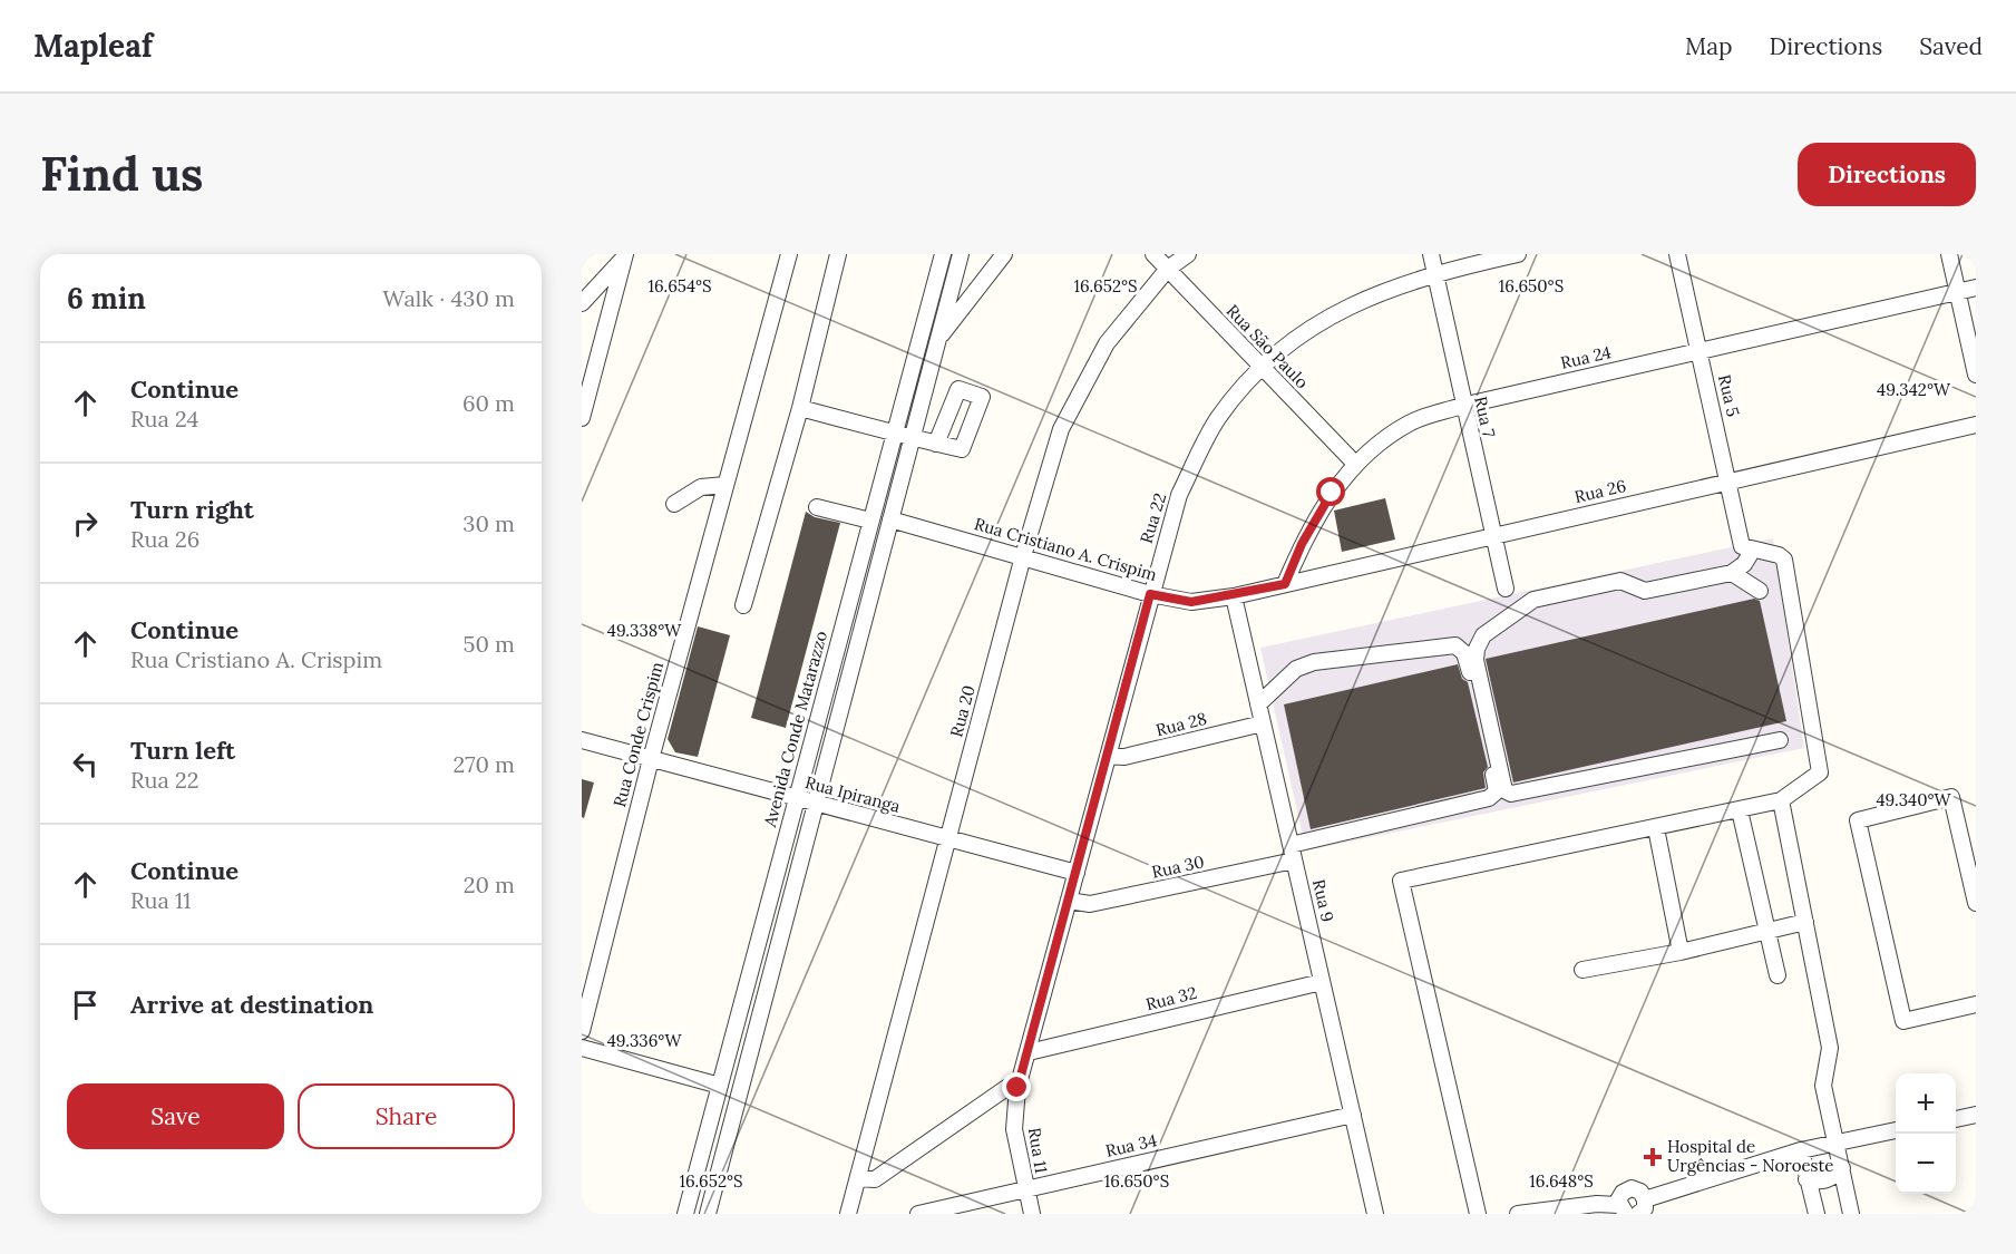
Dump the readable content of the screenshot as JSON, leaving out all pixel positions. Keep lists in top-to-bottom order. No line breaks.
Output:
{"streets":{"street":["Rua São Paulo","Rua 24","Rua 5","Rua 7","Rua 26","Rua 22","Rua Cristiano A. Crispim","Rua 20","Rua 28","Avenida Conde Matarazzo","Rua Conde Crispim","Rua Ipiranga","Rua 30","Rua 9","Rua 32","Rua 34","Rua 11"]},"crossings":[["Rua São Paulo","Rua 24"],["Rua São Paulo","Rua 22"],["Rua São Paulo","Rua 20"],["Rua 24","Rua 5"],["Rua 24","Rua 7"],["Rua 24","Rua 26"],["Rua 5","Rua 26"],["Rua 7","Rua 26"],["Rua 7","Rua 22"],["Rua 26","Rua Cristiano A. Crispim"],["Rua 26","Rua 9"],["Rua 22","Rua Cristiano A. Crispim"],["Rua 22","Rua 28"],["Rua 22","Rua Ipiranga"],["Rua 22","Rua 30"],["Rua 22","Rua 32"],["Rua 22","Rua 11"],["Rua Cristiano A. Crispim","Rua 20"],["Rua Cristiano A. Crispim","Rua 9"],["Rua 20","Rua Ipiranga"],["Rua 28","Rua 9"],["Avenida Conde Matarazzo","Rua Ipiranga"],["Rua Conde Crispim","Rua Ipiranga"],["Rua 30","Rua 9"],["Rua 9","Rua 32"],["Rua 9","Rua 34"],["Rua 32","Rua 11"],["Rua 34","Rua 11"]],"places":{"health":["Hospital de Urgências - Noroeste"]},"page":{"header":"Mapleaf","nav":["Map","Directions","Saved"],"buttons":["Directions",["Save","Share"]],"title":"Find us","heading":["6 min","Walk · 430 m"],"list":[["Continue","Rua 24","60 m"],["Turn right","Rua 26","30 m"],["Continue","Rua Cristiano A. Crispim","50 m"],["Turn left","Rua 22","270 m"],["Continue","Rua 11","20 m"],"Arrive at destination"],"map_buttons":["+","−"]},"coordinates":["16.654°S","16.652°S","16.650°S","49.342°W","49.338°W","49.340°W","49.336°W","16.648°S"]}
